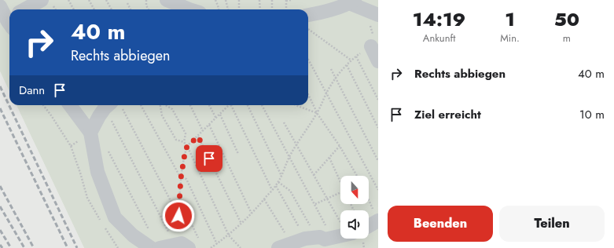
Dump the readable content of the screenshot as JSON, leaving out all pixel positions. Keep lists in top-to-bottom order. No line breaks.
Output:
{"north":"bottom","page":{"eta":["14:19","Ankunft","1","Min.","50","m"],"turn":["40 m","Rechts abbiegen"],"list":[{"name":"Rechts abbiegen","value":"40 m"},{"name":"Ziel erreicht","value":"10 m"}],"then":"Dann","buttons":["Beenden","Teilen"]}}
